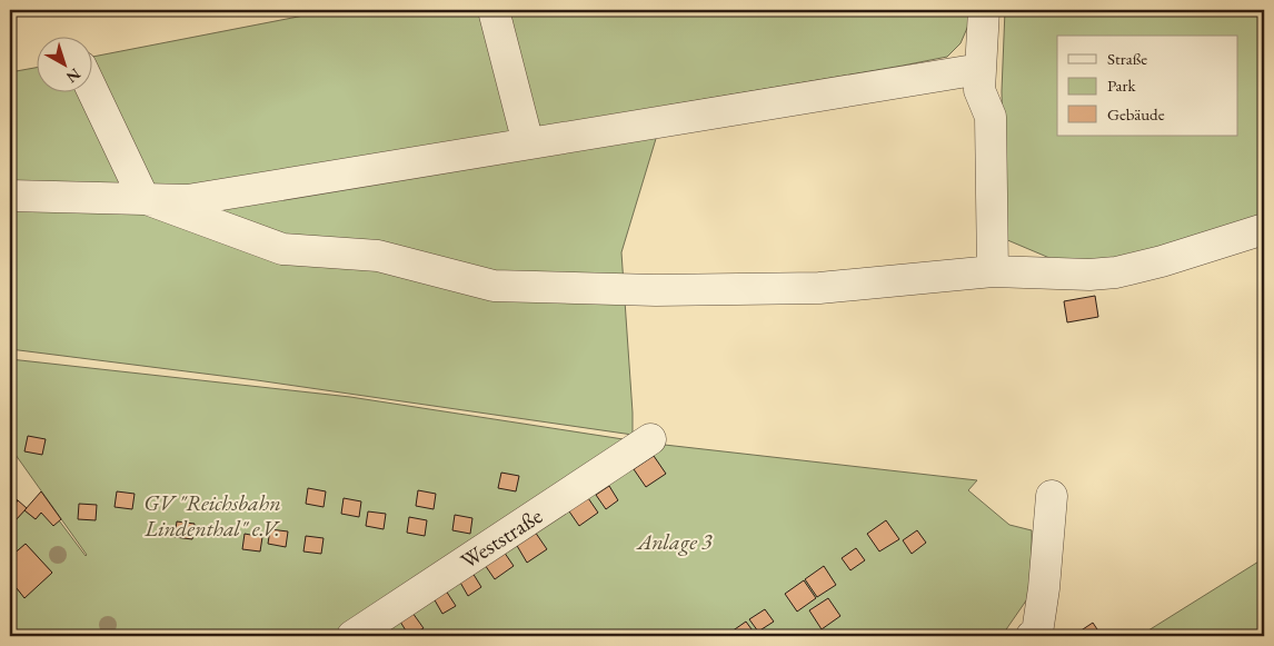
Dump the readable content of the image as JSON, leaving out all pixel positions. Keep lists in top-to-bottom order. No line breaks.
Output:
{"streets":{"lane":["Weststraße"]},"parks":["GV \"Reichsbahn Lindenthal\" e.V.","Anlage 3"],"legend":["Straße","Park","Gebäude"],"north":"bottom right"}
